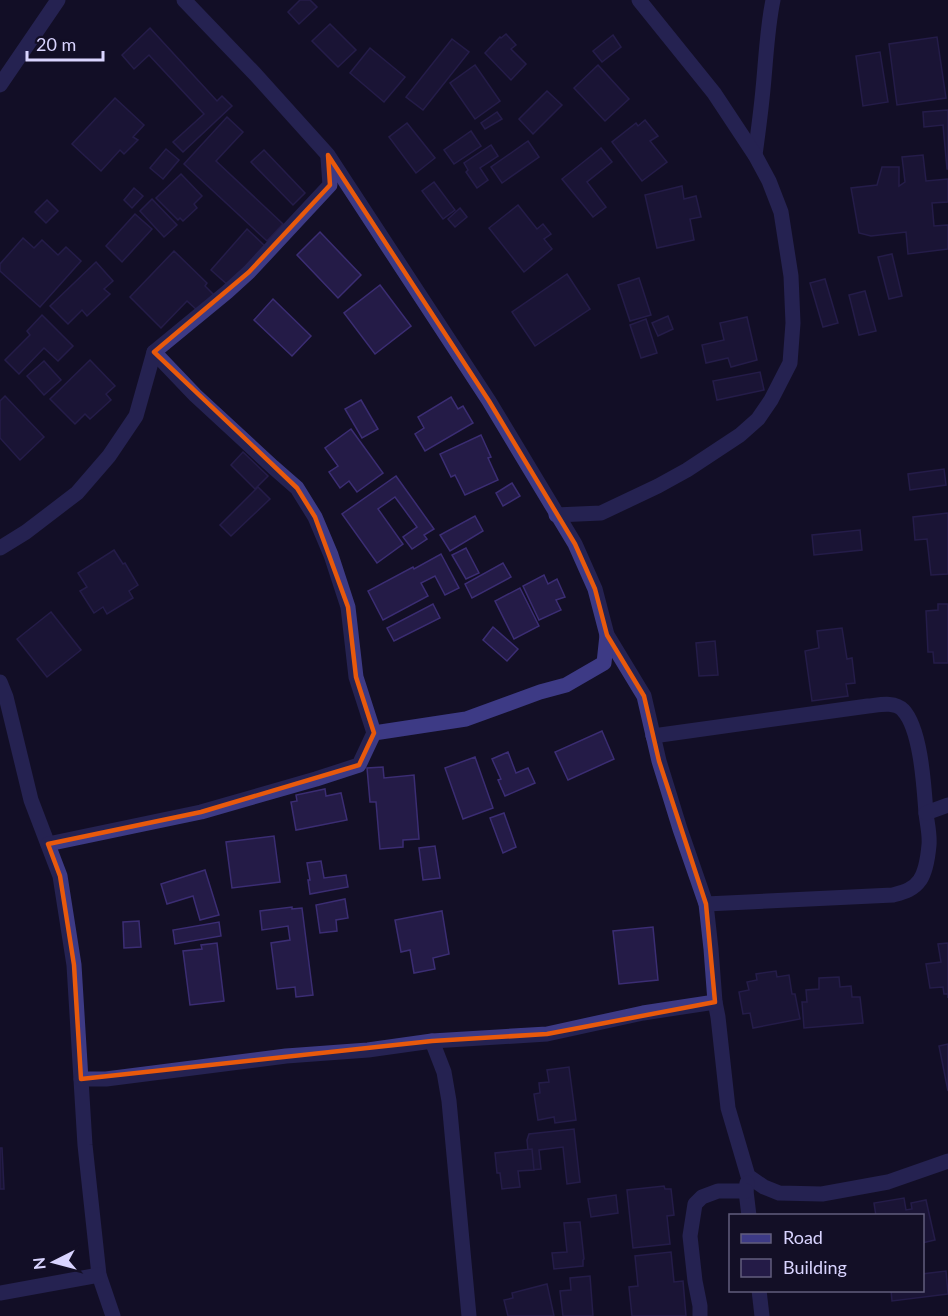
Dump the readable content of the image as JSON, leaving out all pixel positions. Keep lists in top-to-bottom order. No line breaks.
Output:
{"legend":["Road","Building"],"scale_bar":"20 m","north":"left"}
